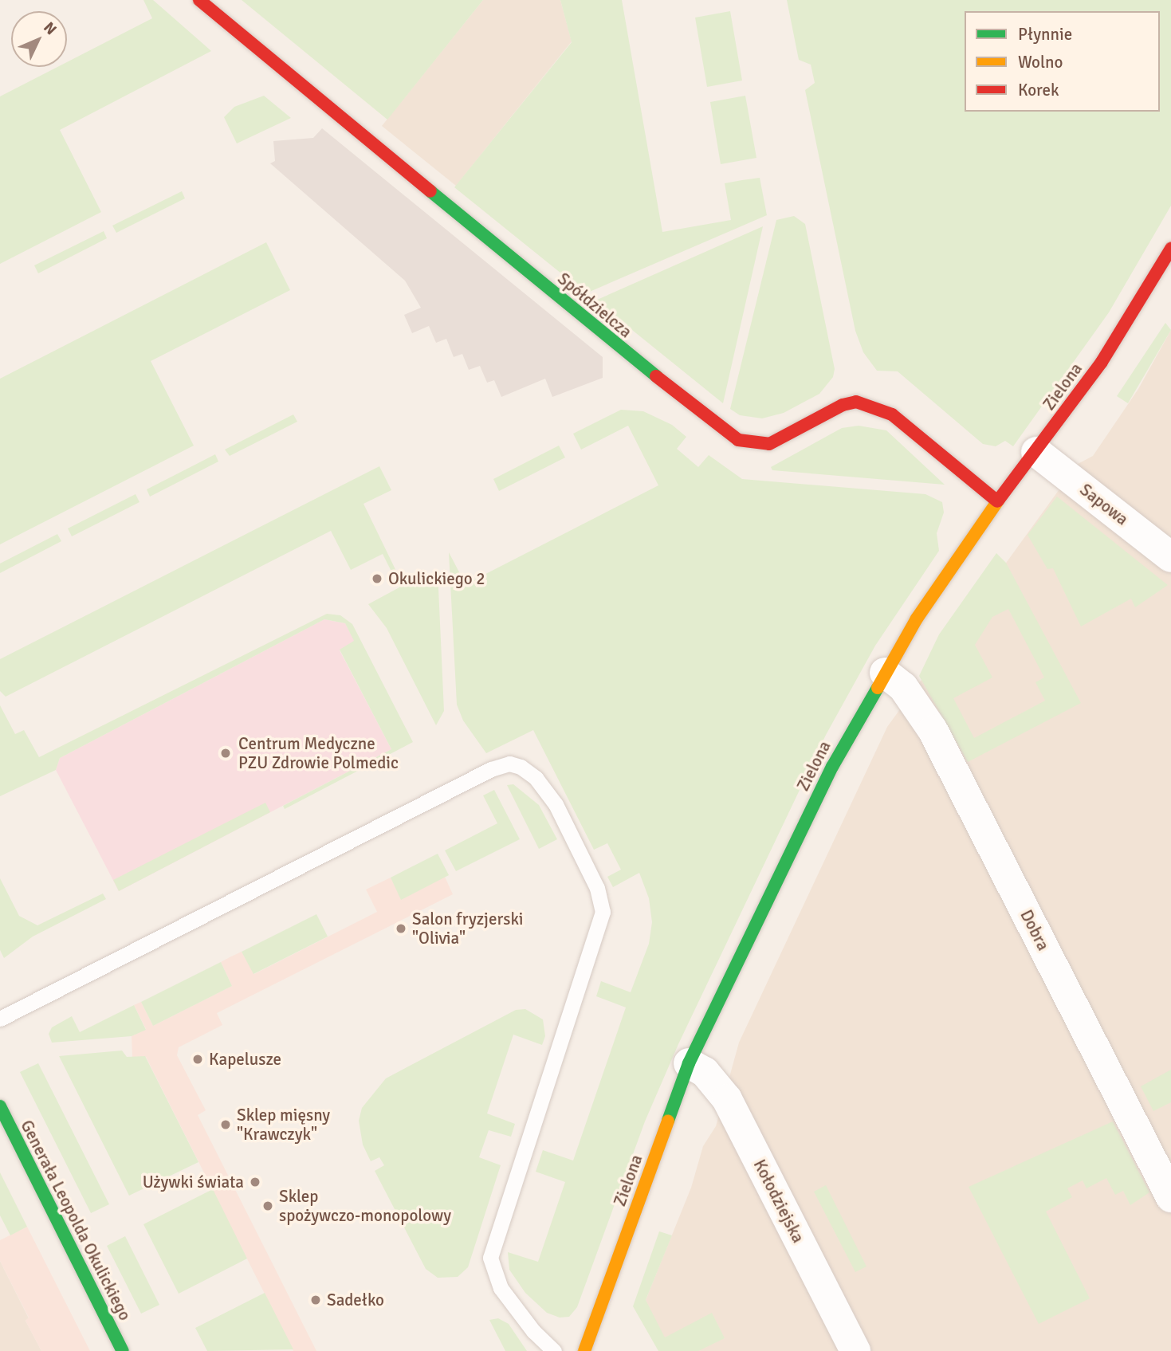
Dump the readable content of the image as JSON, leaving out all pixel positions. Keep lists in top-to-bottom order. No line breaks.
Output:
{"streets":{"street":["Spółdzielcza","Zielona","Sapowa","Dobra","Kołodziejska","Generała Leopolda Okulickiego"]},"crossings":[["Spółdzielcza","Zielona"],["Zielona","Sapowa"],["Zielona","Dobra"],["Zielona","Kołodziejska"]],"places":["Okulickiego 2","Centrum Medyczne PZU Zdrowie Polmedic","Salon fryzjerski \"Olivia\"","Kapelusze","Sklep mięsny \"Krawczyk\"","Używki świata","Sklep spożywczo-monopolowy","Sadełko"],"legend":["Płynnie","Wolno","Korek"],"north":"top right"}
